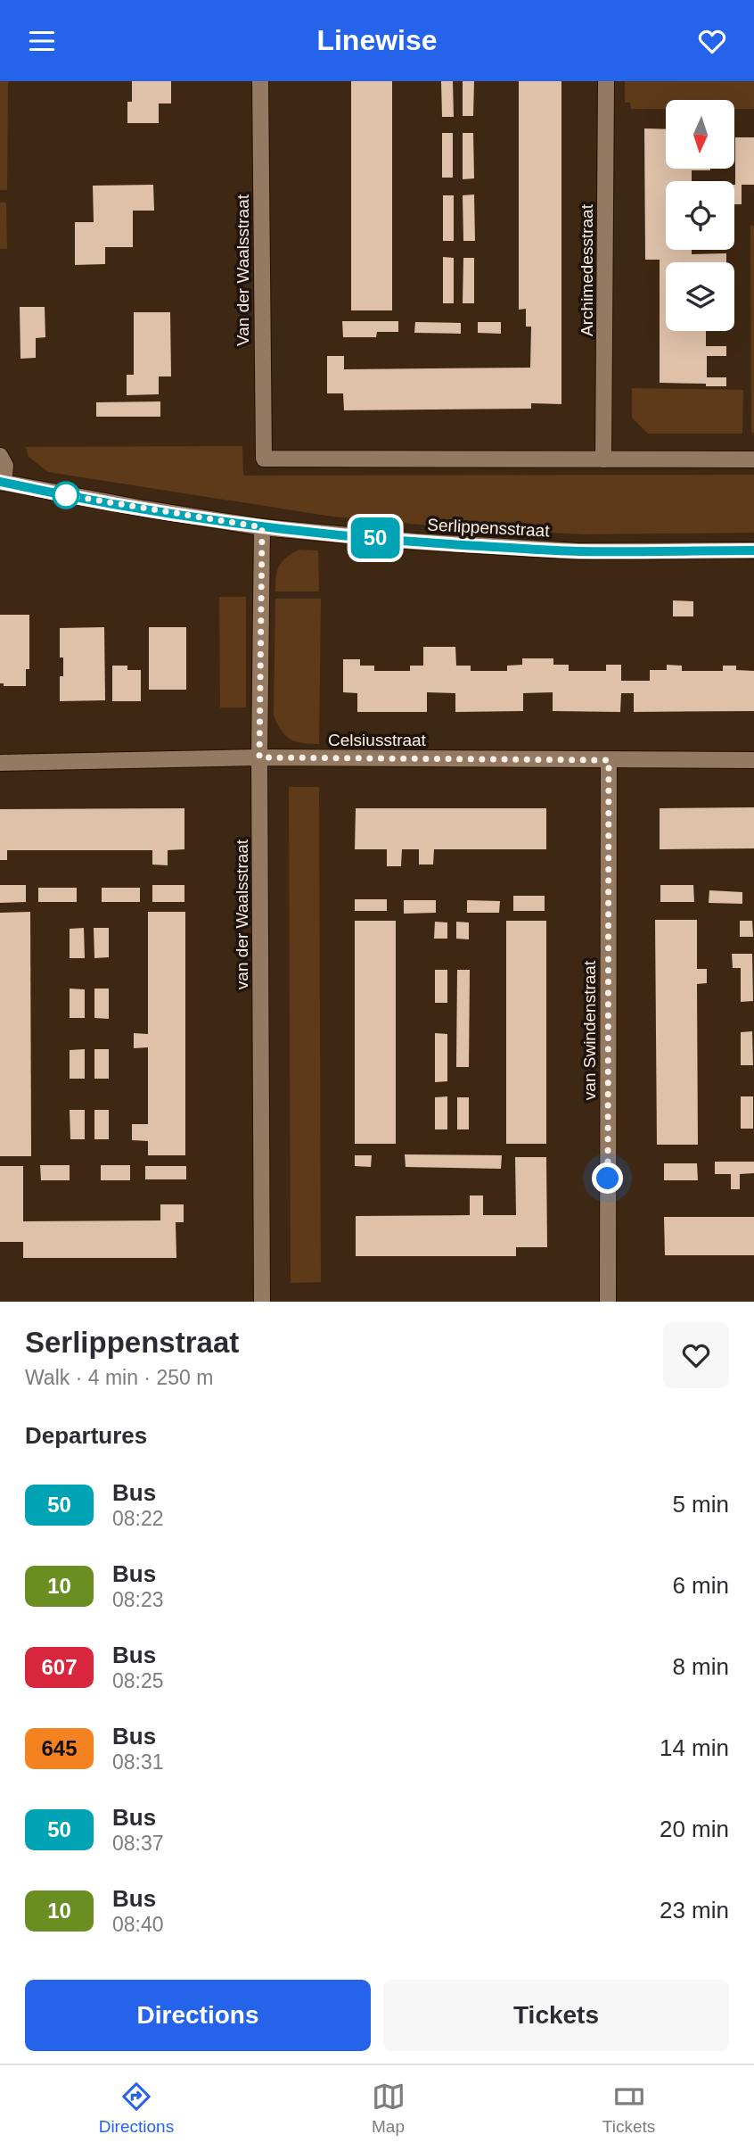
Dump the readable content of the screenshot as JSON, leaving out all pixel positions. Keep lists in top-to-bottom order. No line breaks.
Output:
{"streets":{"street":["Van der Waalsstraat","Archimedesstraat","Serlippensstraat","Celsiusstraat","van der Waalsstraat","van Swindenstraat"]},"crossings":[["Van der Waalsstraat","Archimedesstraat"],["Serlippensstraat","van der Waalsstraat"],["Celsiusstraat","van der Waalsstraat"],["Celsiusstraat","van Swindenstraat"]],"lines":["bus line 50"],"north":"bottom","page":{"header":"Linewise","on_map":"50","heading":[["Serlippenstraat","Walk · 4 min · 250 m"],"Departures"],"list":[{"mark":"50","name":"Bus","note":"08:22","value":"5 min"},{"mark":"10","name":"Bus","note":"08:23","value":"6 min"},{"mark":"607","name":"Bus","note":"08:25","value":"8 min"},{"mark":"645","name":"Bus","note":"08:31","value":"14 min"},{"mark":"50","name":"Bus","note":"08:37","value":"20 min"},{"mark":"10","name":"Bus","note":"08:40","value":"23 min"}],"buttons":["Directions","Tickets"],"tabs":["Directions","Map","Tickets"]}}
